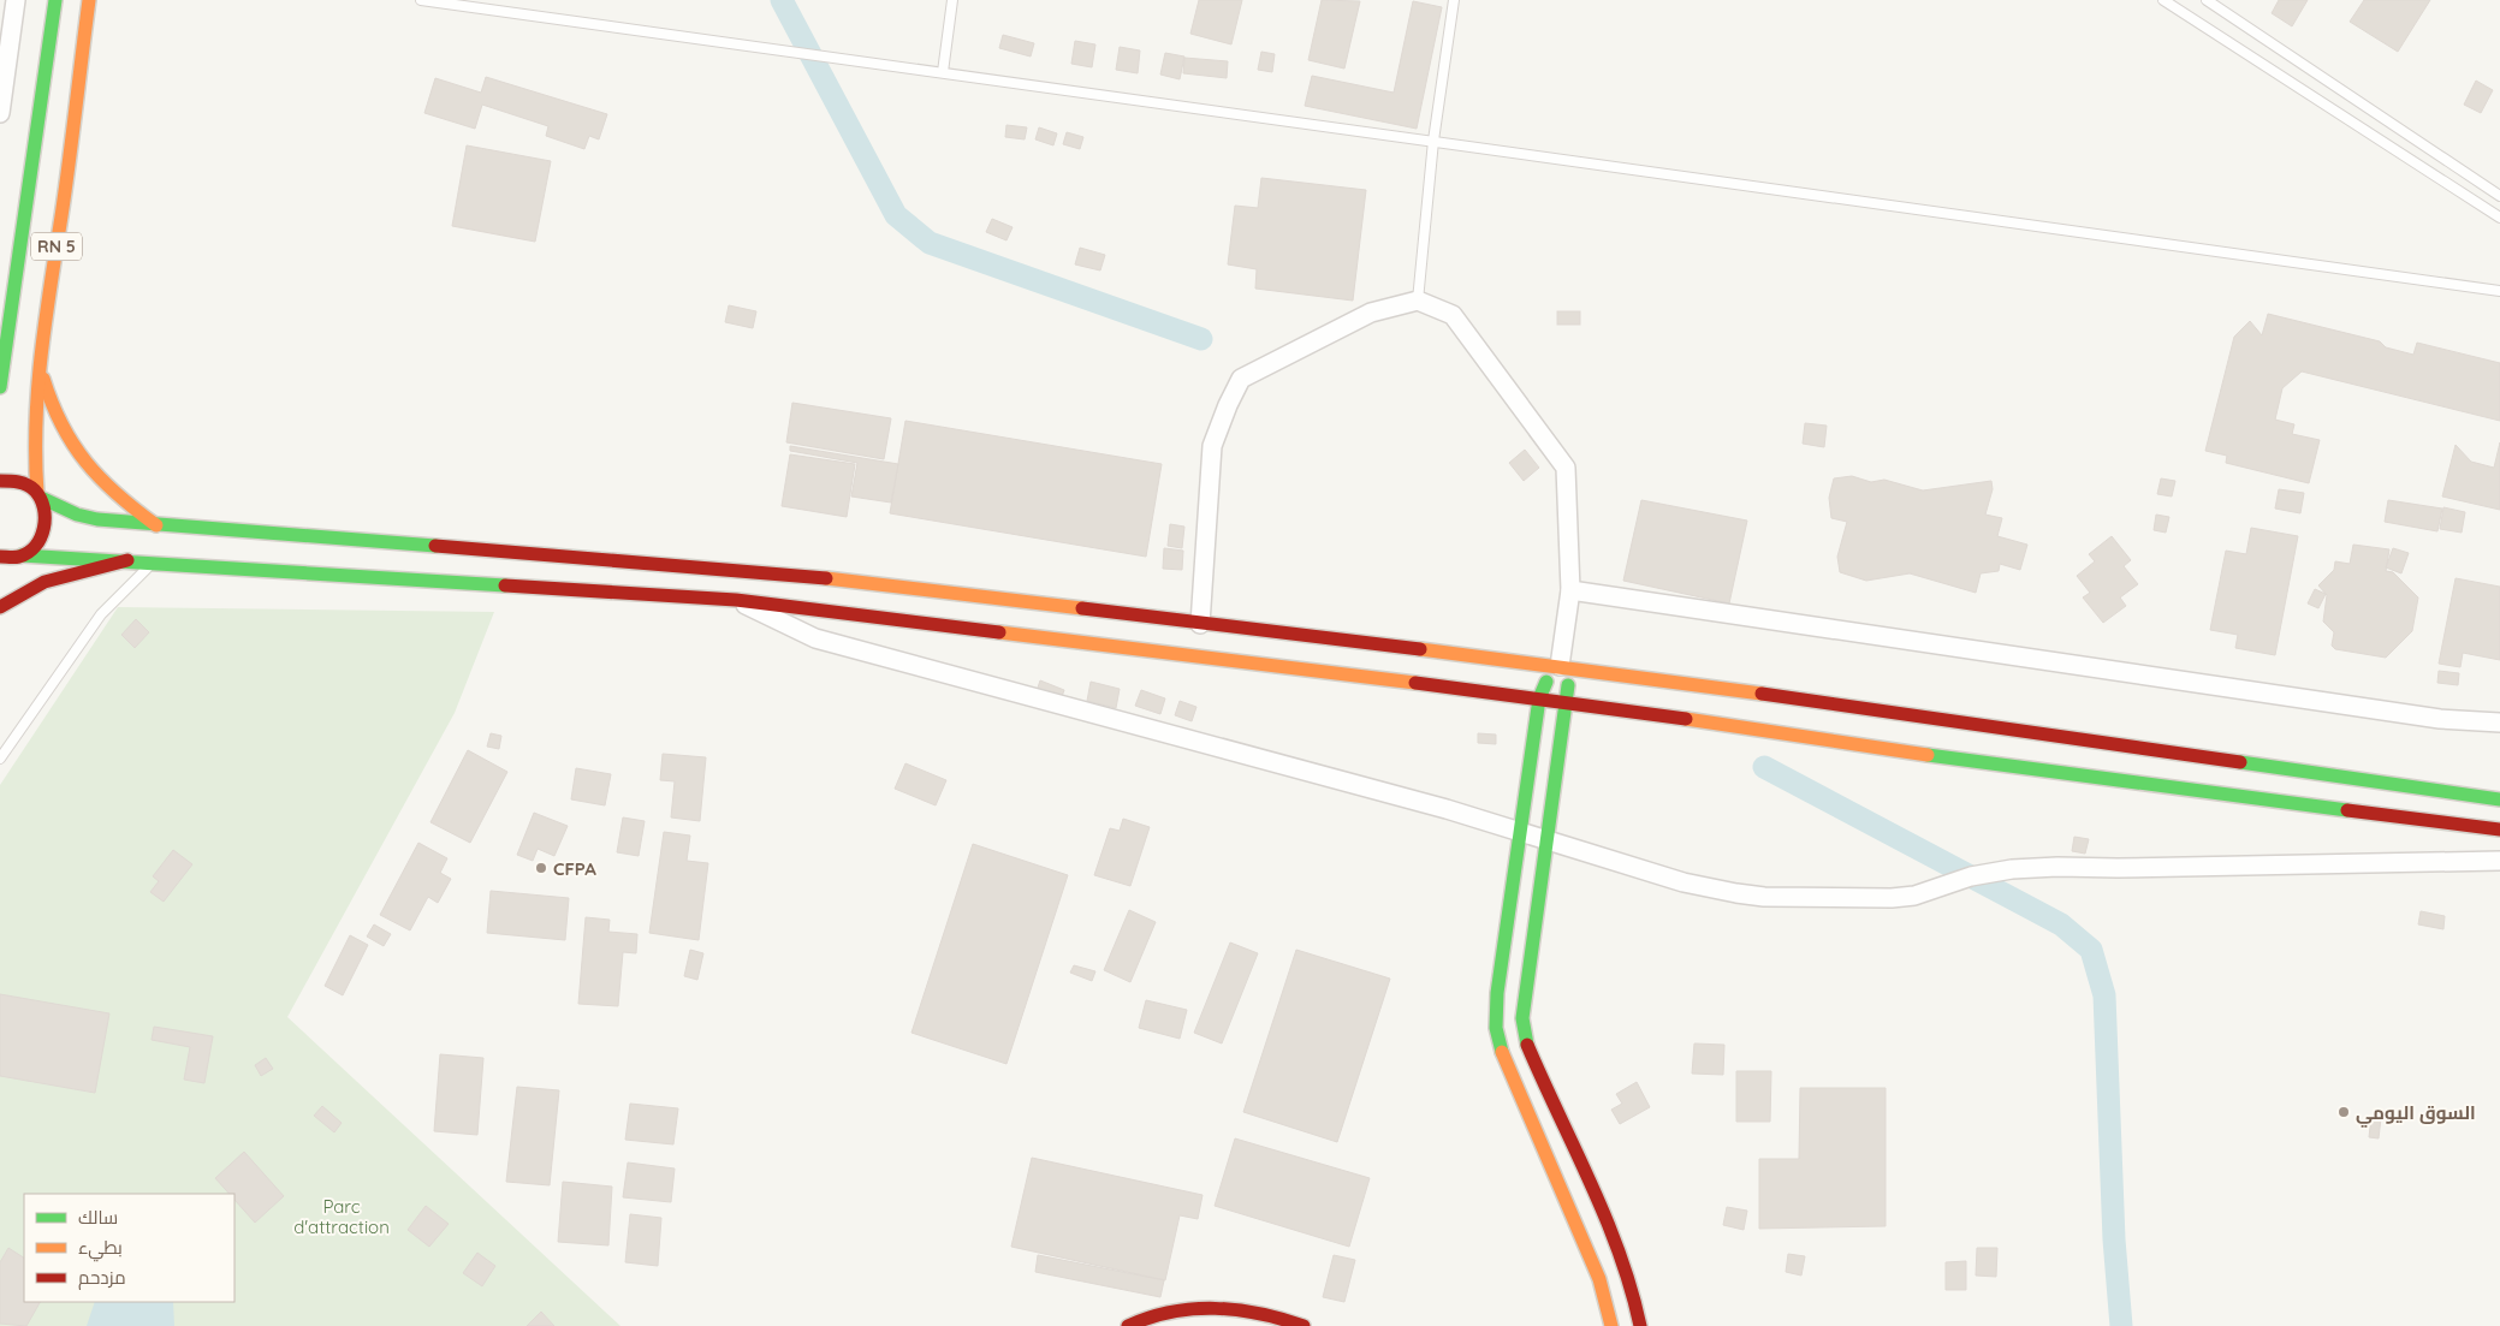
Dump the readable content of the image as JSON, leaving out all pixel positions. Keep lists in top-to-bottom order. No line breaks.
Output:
{"streets":{"main road":["RN 5"]},"parks":["Parc d'attraction"],"places":["CFPA","السوق اليومي"],"legend":["سالك","بطيء","مزدحم"]}
